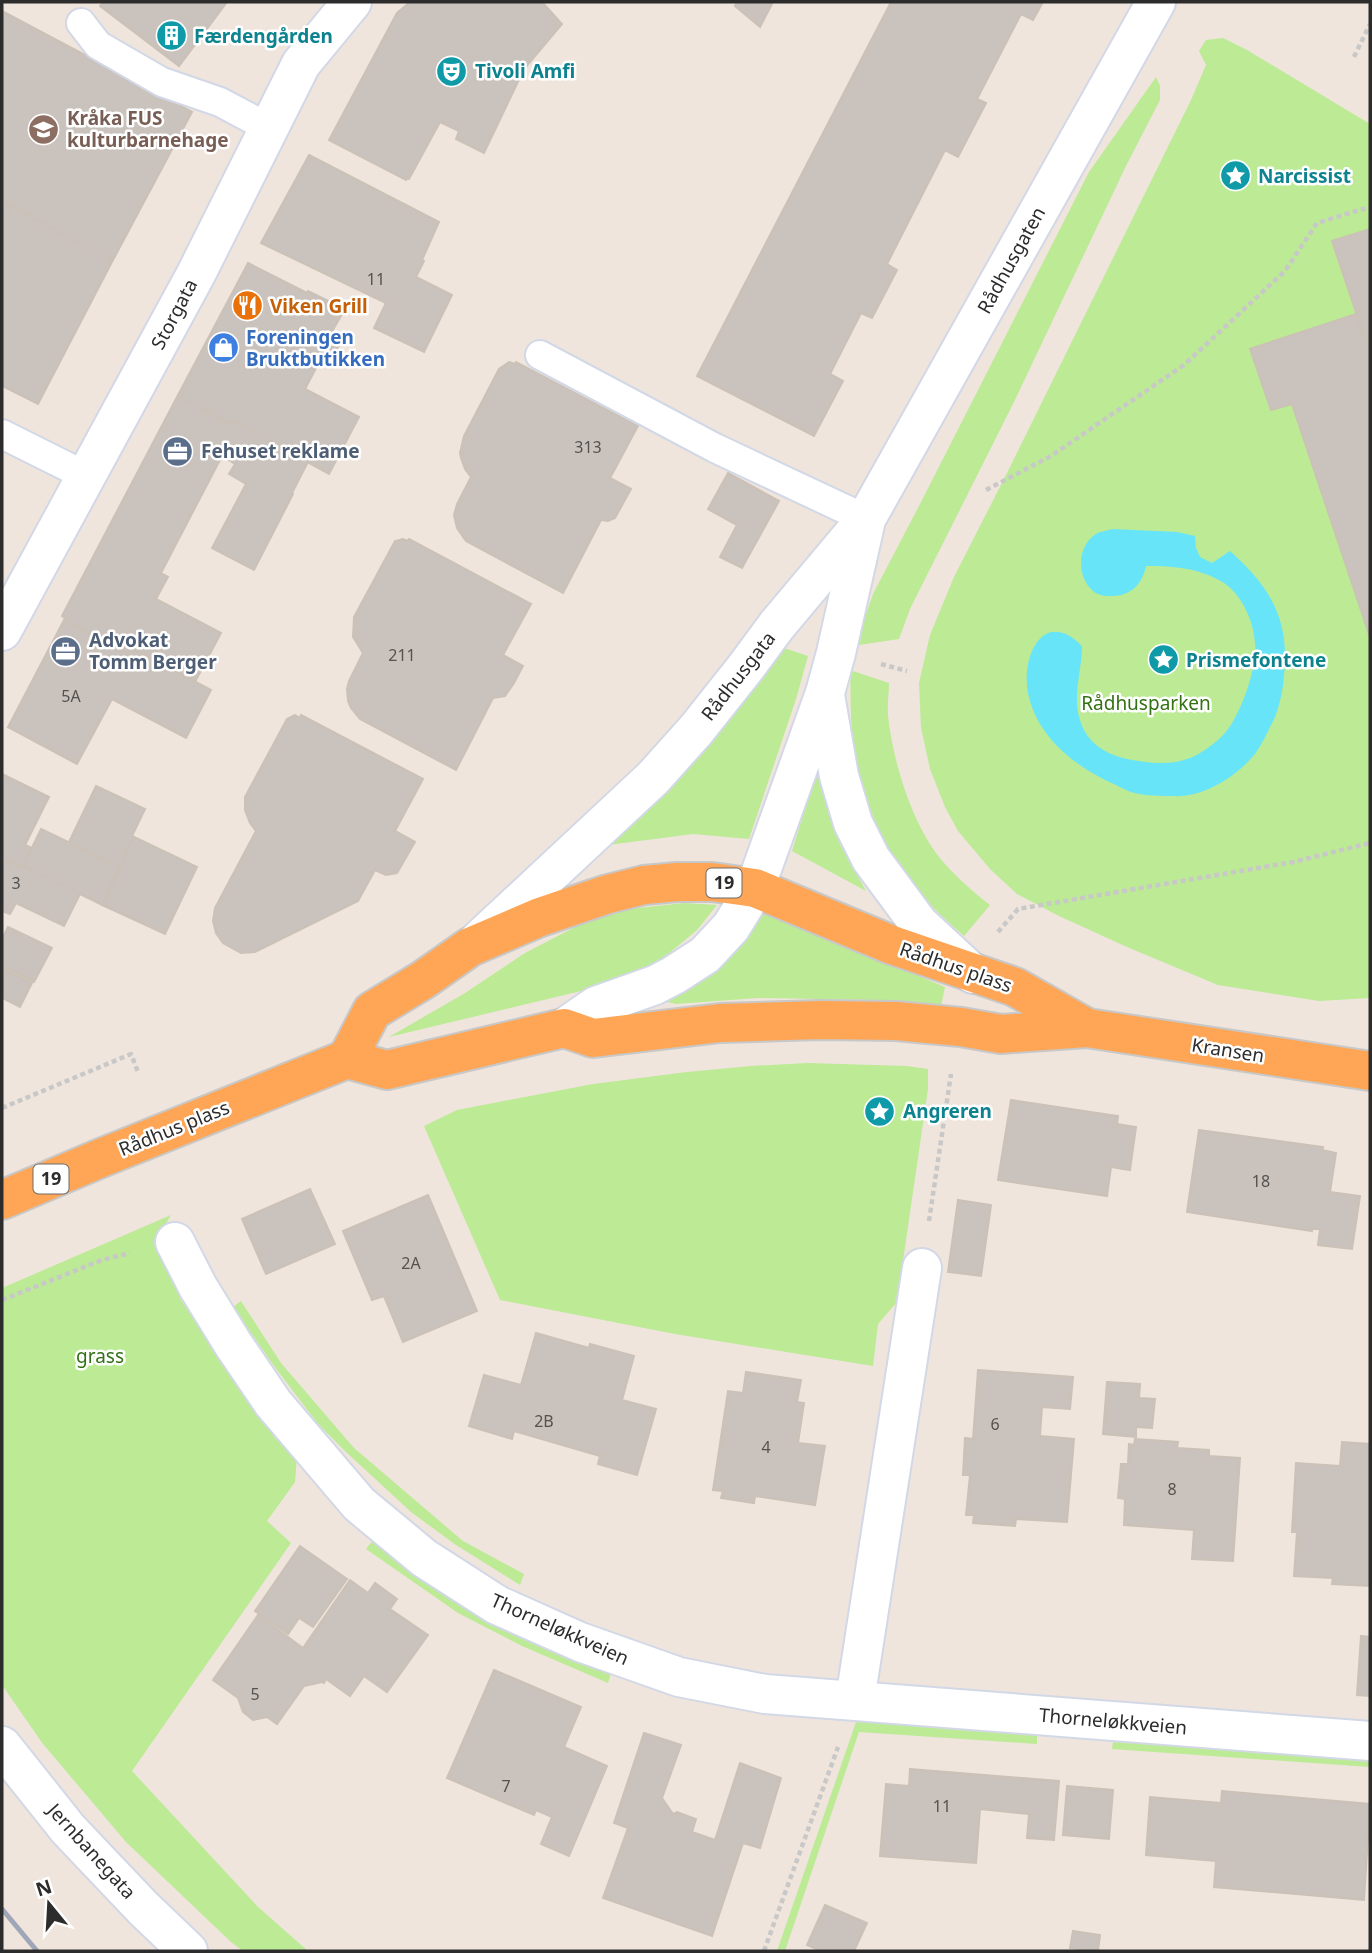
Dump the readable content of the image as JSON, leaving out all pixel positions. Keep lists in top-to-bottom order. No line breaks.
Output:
{"streets":{"highway":["19","Rådhus plass","Kransen"],"street":["Rådhusgaten","Storgata","Rådhusgata","Thorneløkkveien","Jernbanegata"]},"crossings":[["Rådhusgaten","Rådhusgata"],["Rådhusgata","Rådhus plass"],["19","Rådhus plass"],["19","Kransen"],["Rådhus plass","Kransen"]],"parks":["Rådhusparken","grass"],"places":{"building":["Færdengården"],"theatre":["Tivoli Amfi"],"school or university":["Kråka FUS kulturbarnehage"],"place":["Narcissist","Prismefontene","Angreren"],"restaurant":["Viken Grill"],"shop":["Foreningen Bruktbutikken"],"office":["Fehuset reklame","Advokat Tomm Berger"]},"house_numbers":["11","313","211","5A","3","18","2A","2B","6","4","8","5","7","11"],"north":"top"}
